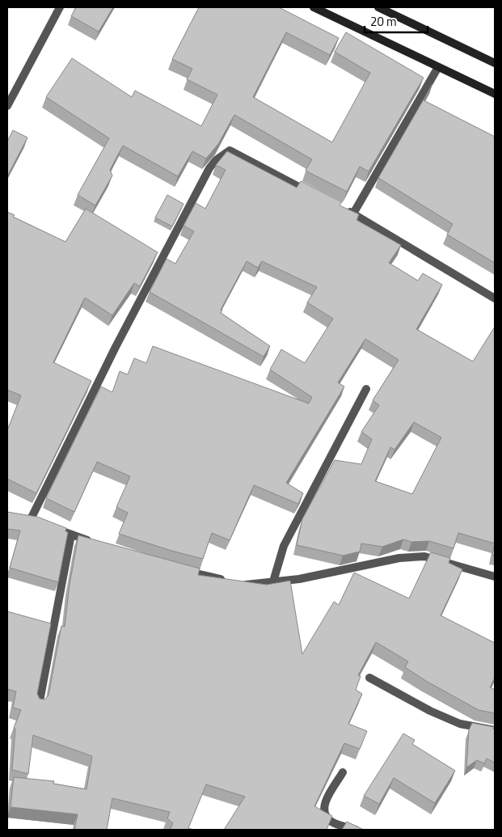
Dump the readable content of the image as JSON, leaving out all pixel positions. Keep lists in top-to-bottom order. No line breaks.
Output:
{"scale_bar":"20 m"}
